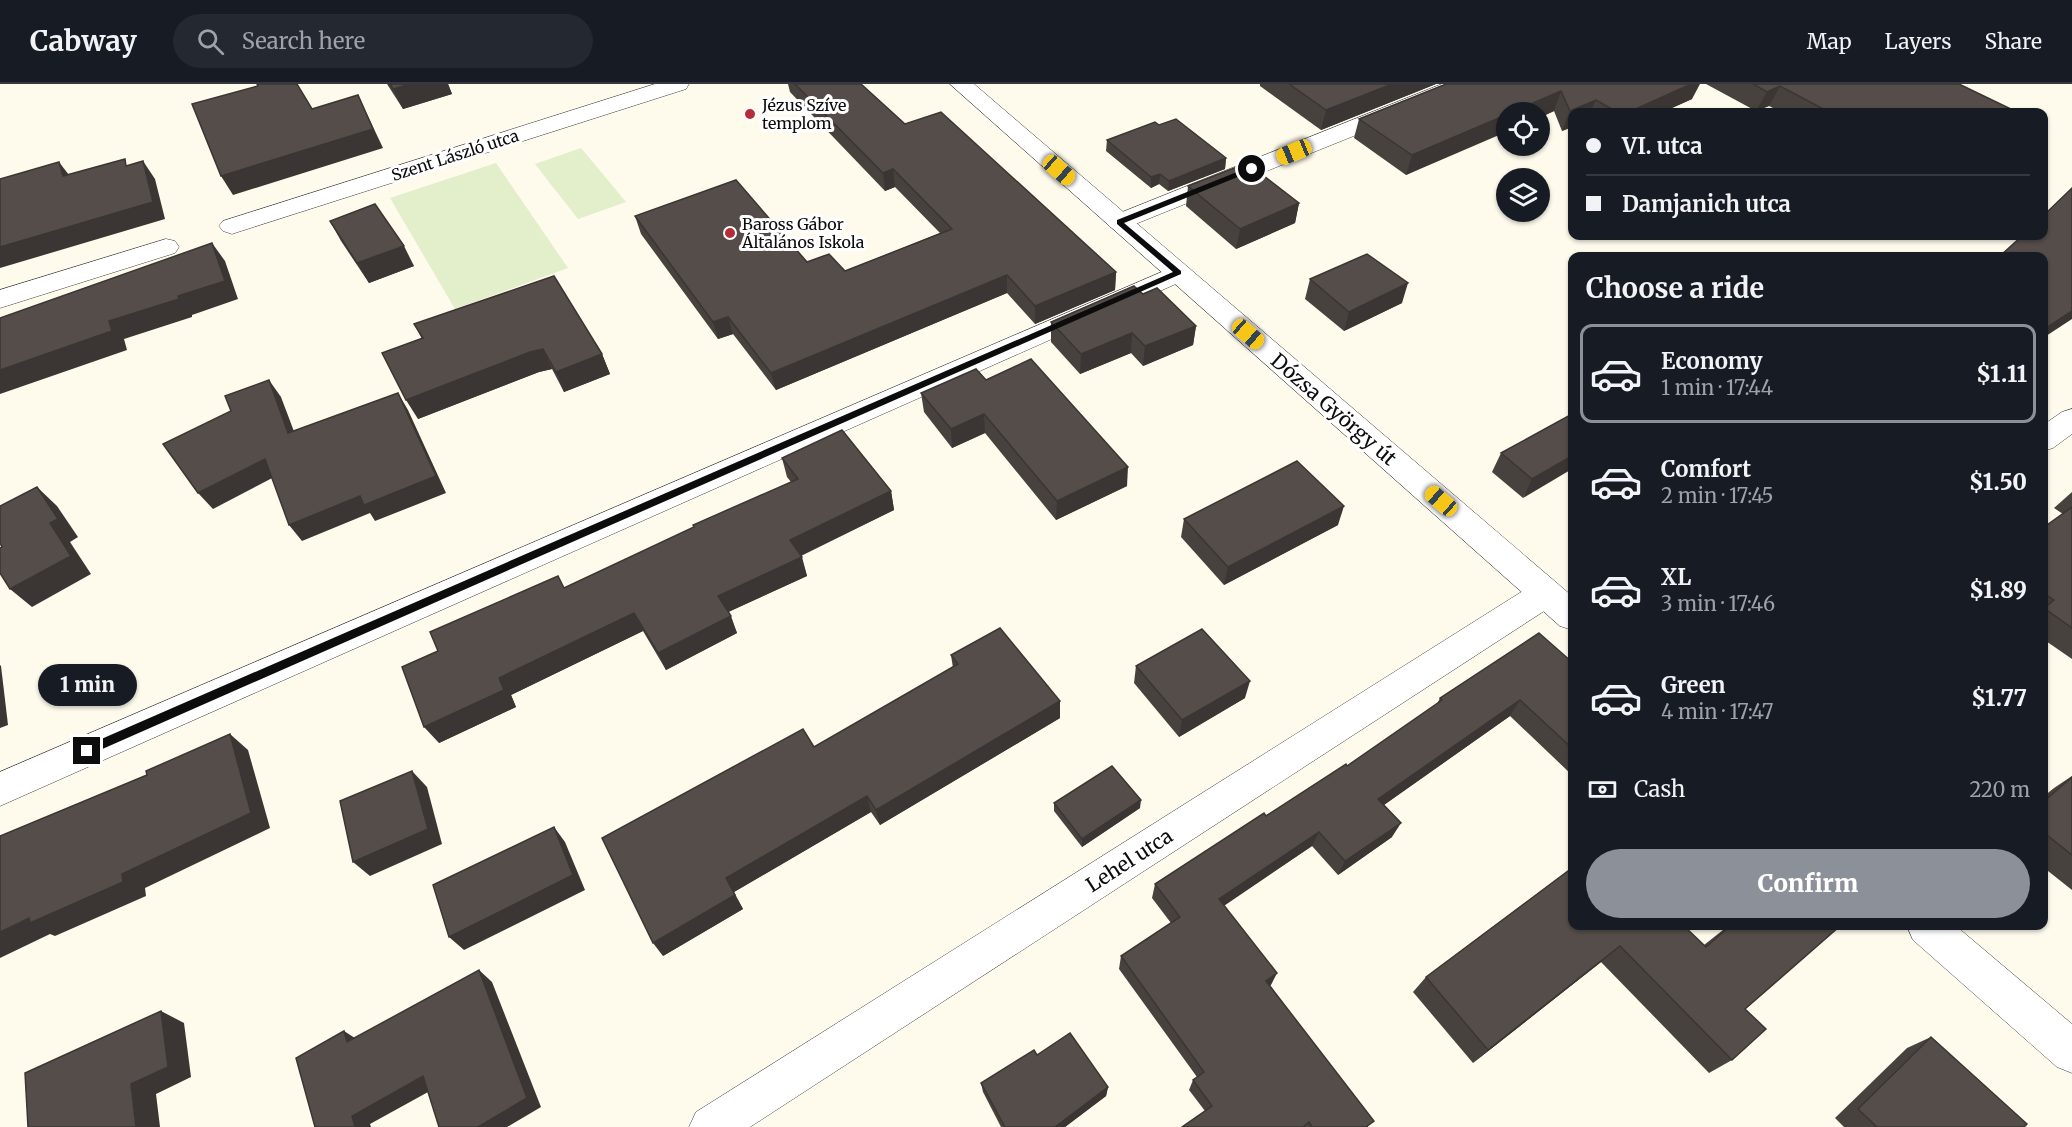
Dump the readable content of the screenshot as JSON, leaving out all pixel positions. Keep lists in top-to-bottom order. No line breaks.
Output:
{"streets":{"street":["Szent László utca","Dózsa György út","Lehel utca"]},"crossings":[["Dózsa György út","Lehel utca"]],"places":["Jézus Szíve templom","Baross Gábor Általános Iskola"],"page":{"header":"Cabway","search":"Search here","nav":["Map","Layers","Share"],"banner":["VI. utca","Damjanich utca"],"heading":"Choose a ride","list":[{"name":"Economy","note":"1 min · 17:44","value":"$1.11"},{"name":"Comfort","note":"2 min · 17:45","value":"$1.50"},{"name":"XL","note":"3 min · 17:46","value":"$1.89"},{"name":"Green","note":"4 min · 17:47","value":"$1.77"}],"bubble":"1 min","pay":["Cash","220 m"],"buttons":"Confirm"}}
